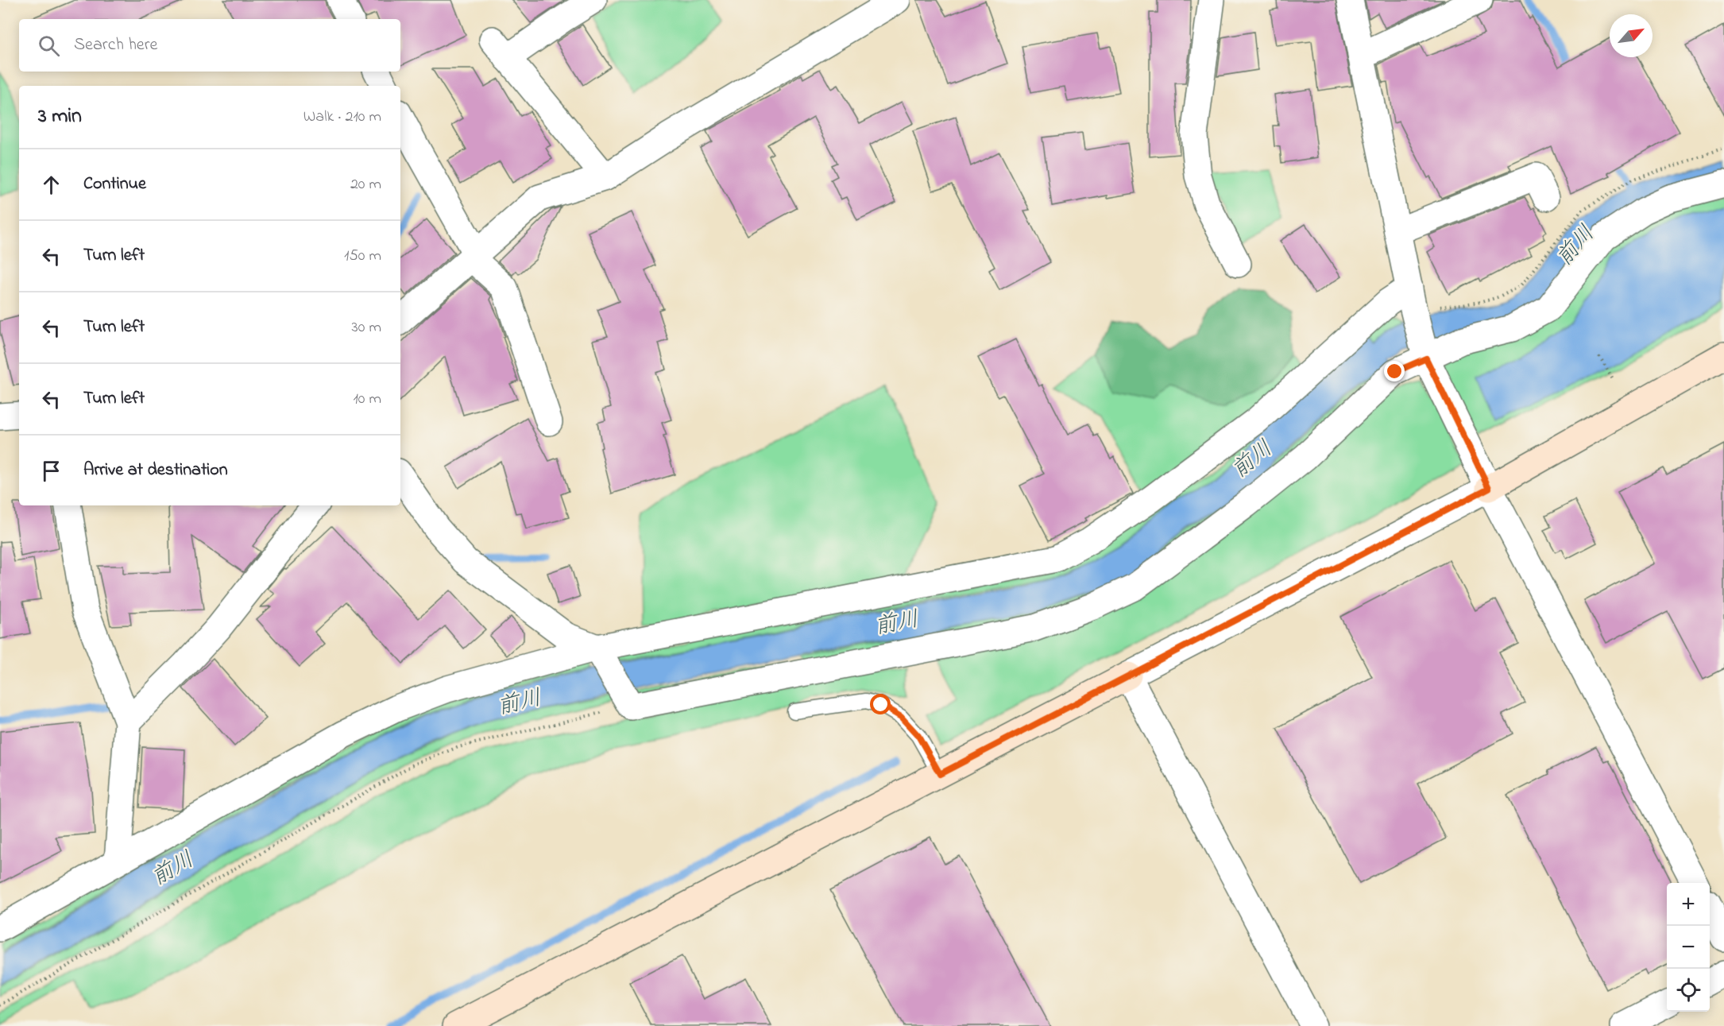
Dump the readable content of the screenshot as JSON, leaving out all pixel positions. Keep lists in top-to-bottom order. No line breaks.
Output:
{"water":["前川"],"north":"top right","page":{"search":"Search here","heading":["3 min","Walk · 210 m"],"list":[["Continue","20 m"],["Turn left","150 m"],["Turn left","30 m"],["Turn left","10 m"],"Arrive at destination"],"map_buttons":["+","−"]}}
